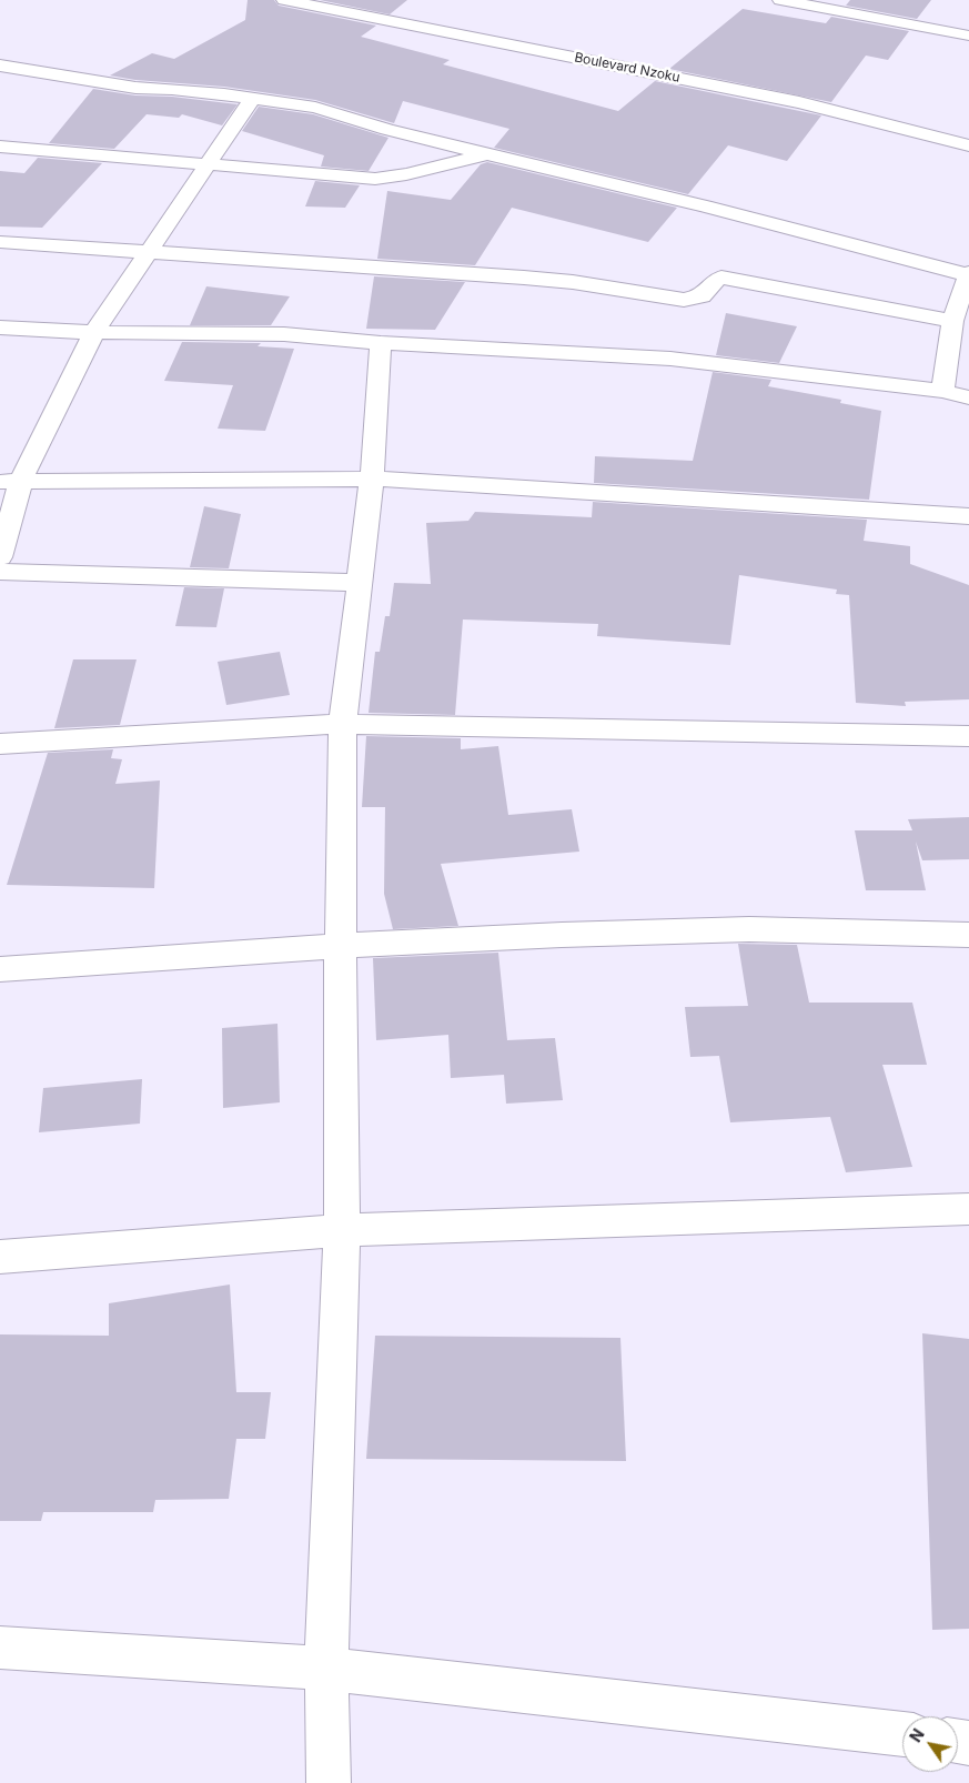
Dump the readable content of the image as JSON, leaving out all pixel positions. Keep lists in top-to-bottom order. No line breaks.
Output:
{"streets":{"street":["Boulevard Nzoku"]},"north":"top left"}
